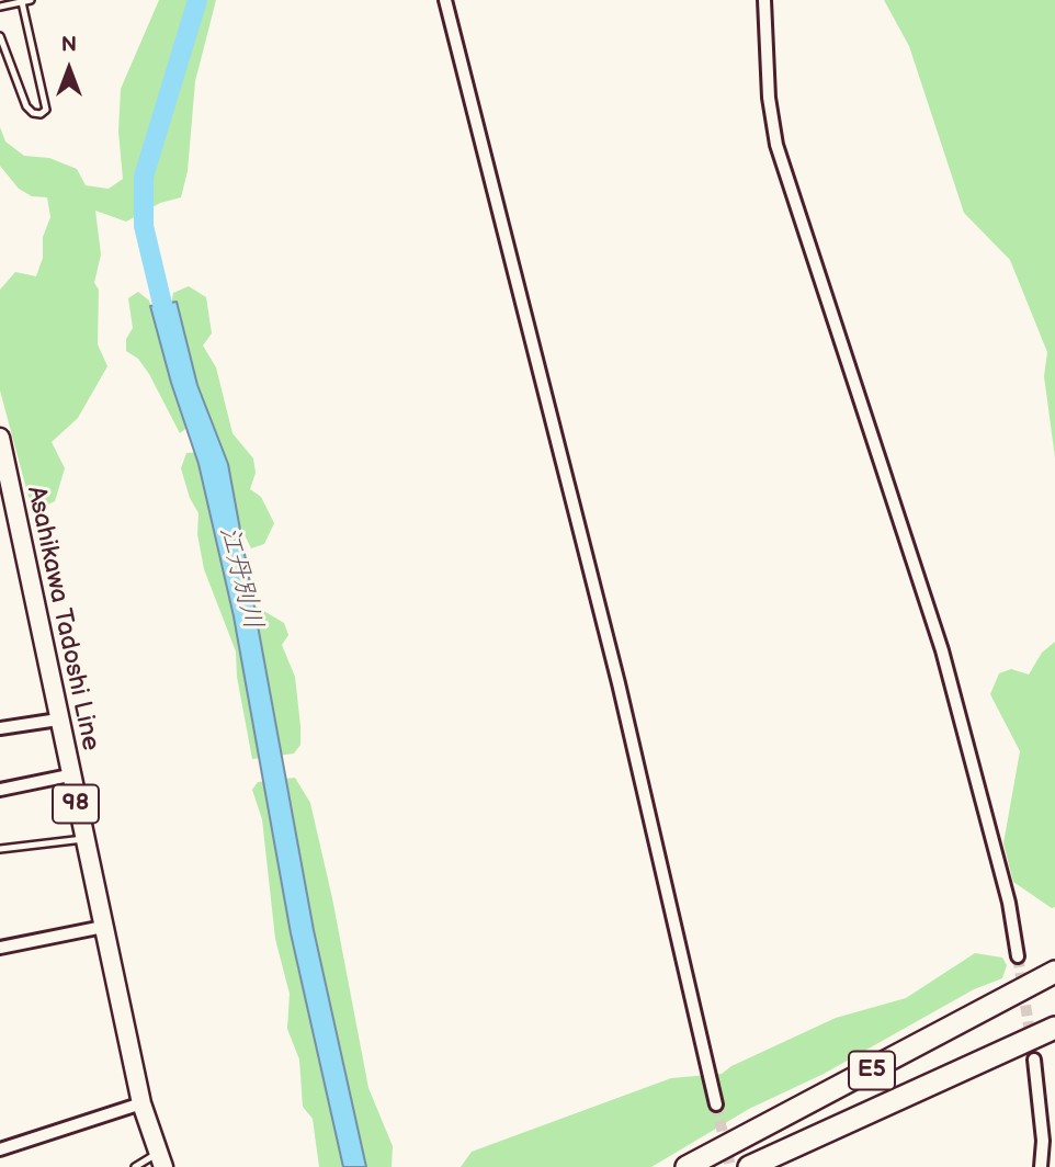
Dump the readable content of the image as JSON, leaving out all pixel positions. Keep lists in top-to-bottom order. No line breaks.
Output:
{"streets":{"highway":["E5"],"main road":["Asahikawa Tadoshi Line","98"]},"water":["江丹別川"],"north":"top"}
